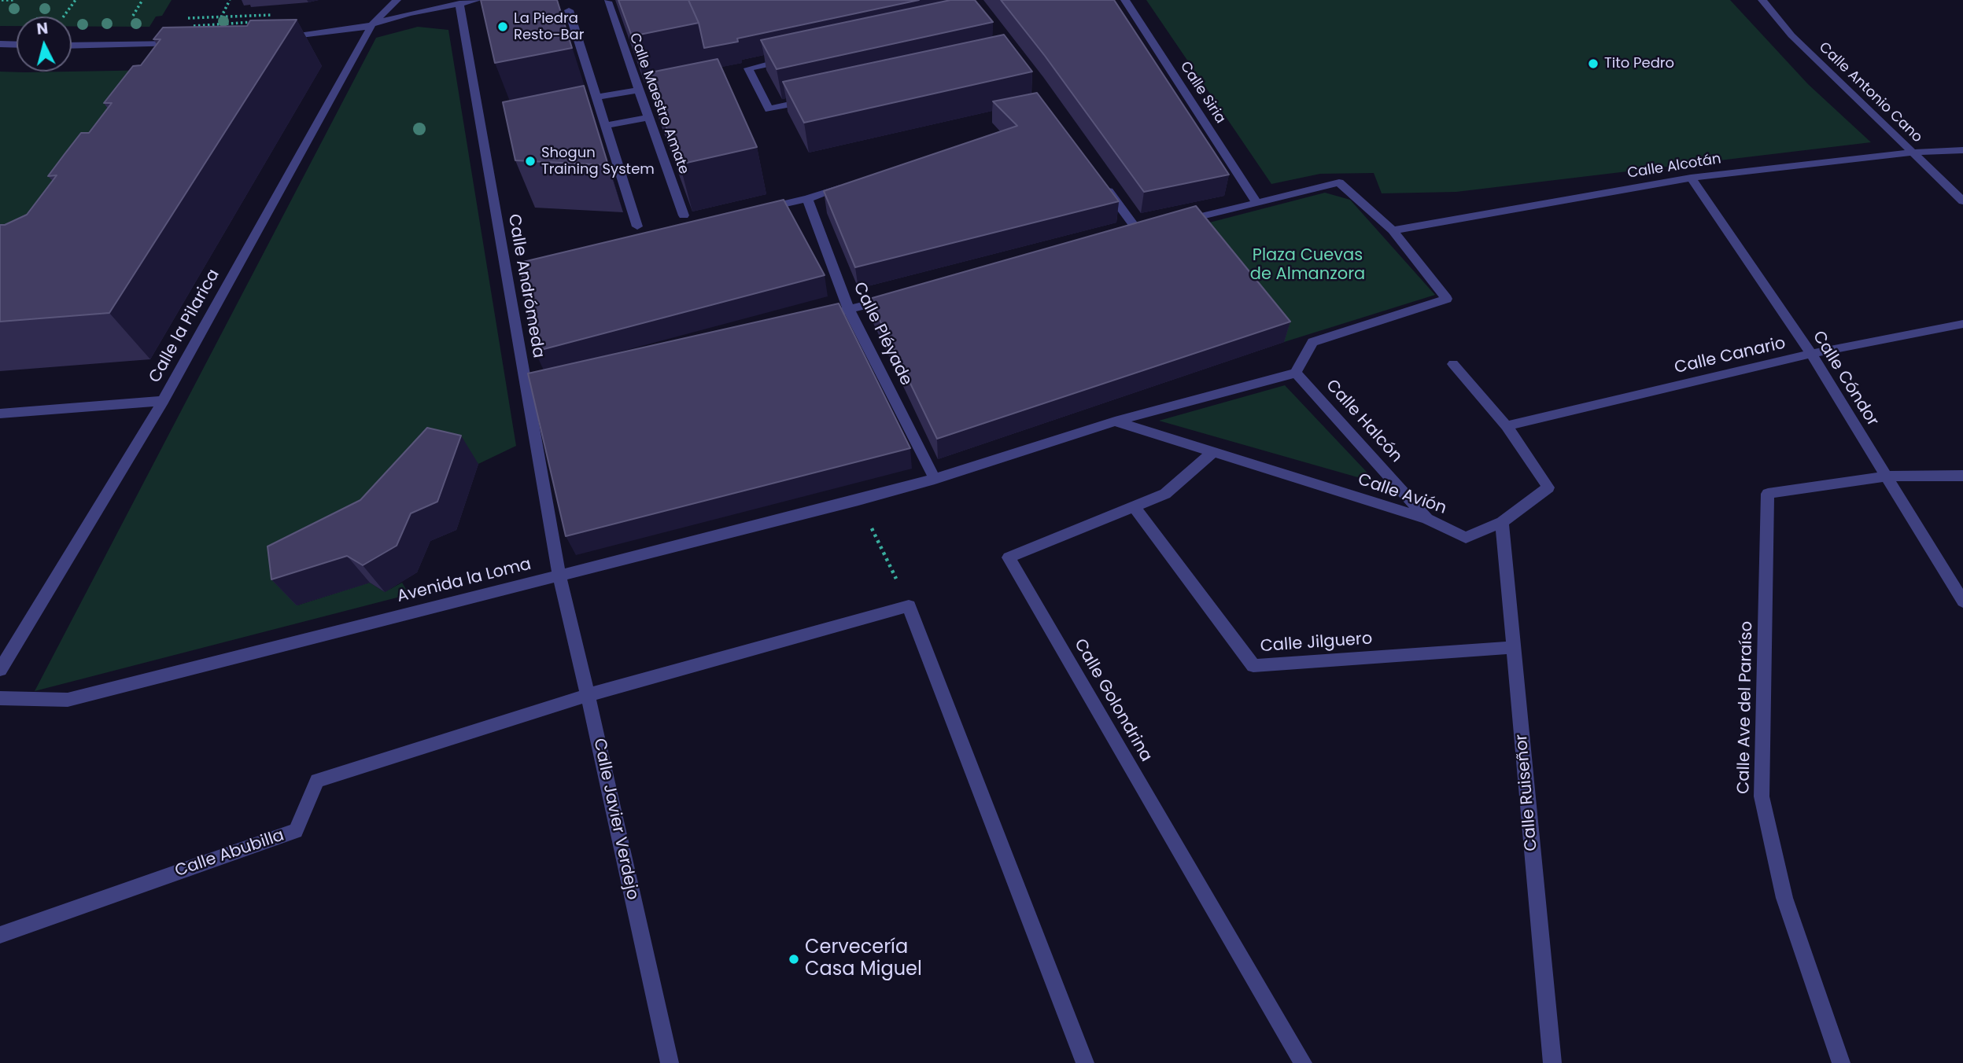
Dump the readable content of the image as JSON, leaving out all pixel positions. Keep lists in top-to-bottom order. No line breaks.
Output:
{"streets":{"street":["Calle Siria","Calle Antonio Cano","Calle Maestro Amate","Calle Alcotán","Calle Andrómeda","Calle la Pilarica","Calle Pléyade","Calle Canario","Calle Cóndor","Calle Halcón","Calle Avión","Avenida la Loma","Calle Jilguero","Calle Golondrina","Calle Ave del Paraíso","Calle Ruiseñor","Calle Javier Verdejo","Calle Abubilla"]},"crossings":[["Calle Antonio Cano","Calle Alcotán"],["Calle Alcotán","Calle Cóndor"],["Calle Andrómeda","Avenida la Loma"],["Calle Andrómeda","Calle Javier Verdejo"],["Calle Pléyade","Avenida la Loma"],["Calle Canario","Calle Cóndor"],["Calle Canario","Calle Avión"],["Calle Cóndor","Calle Ave del Paraíso"],["Calle Halcón","Calle Avión"],["Calle Avión","Calle Golondrina"],["Calle Avión","Calle Ruiseñor"],["Avenida la Loma","Calle Javier Verdejo"],["Calle Jilguero","Calle Golondrina"],["Calle Jilguero","Calle Ruiseñor"],["Calle Javier Verdejo","Calle Abubilla"]],"parks":["Plaza Cuevas de Almanzora"],"places":["La Piedra Resto-Bar","Tito Pedro","Shogun Training System","Cervecería Casa Miguel"],"north":"top"}
